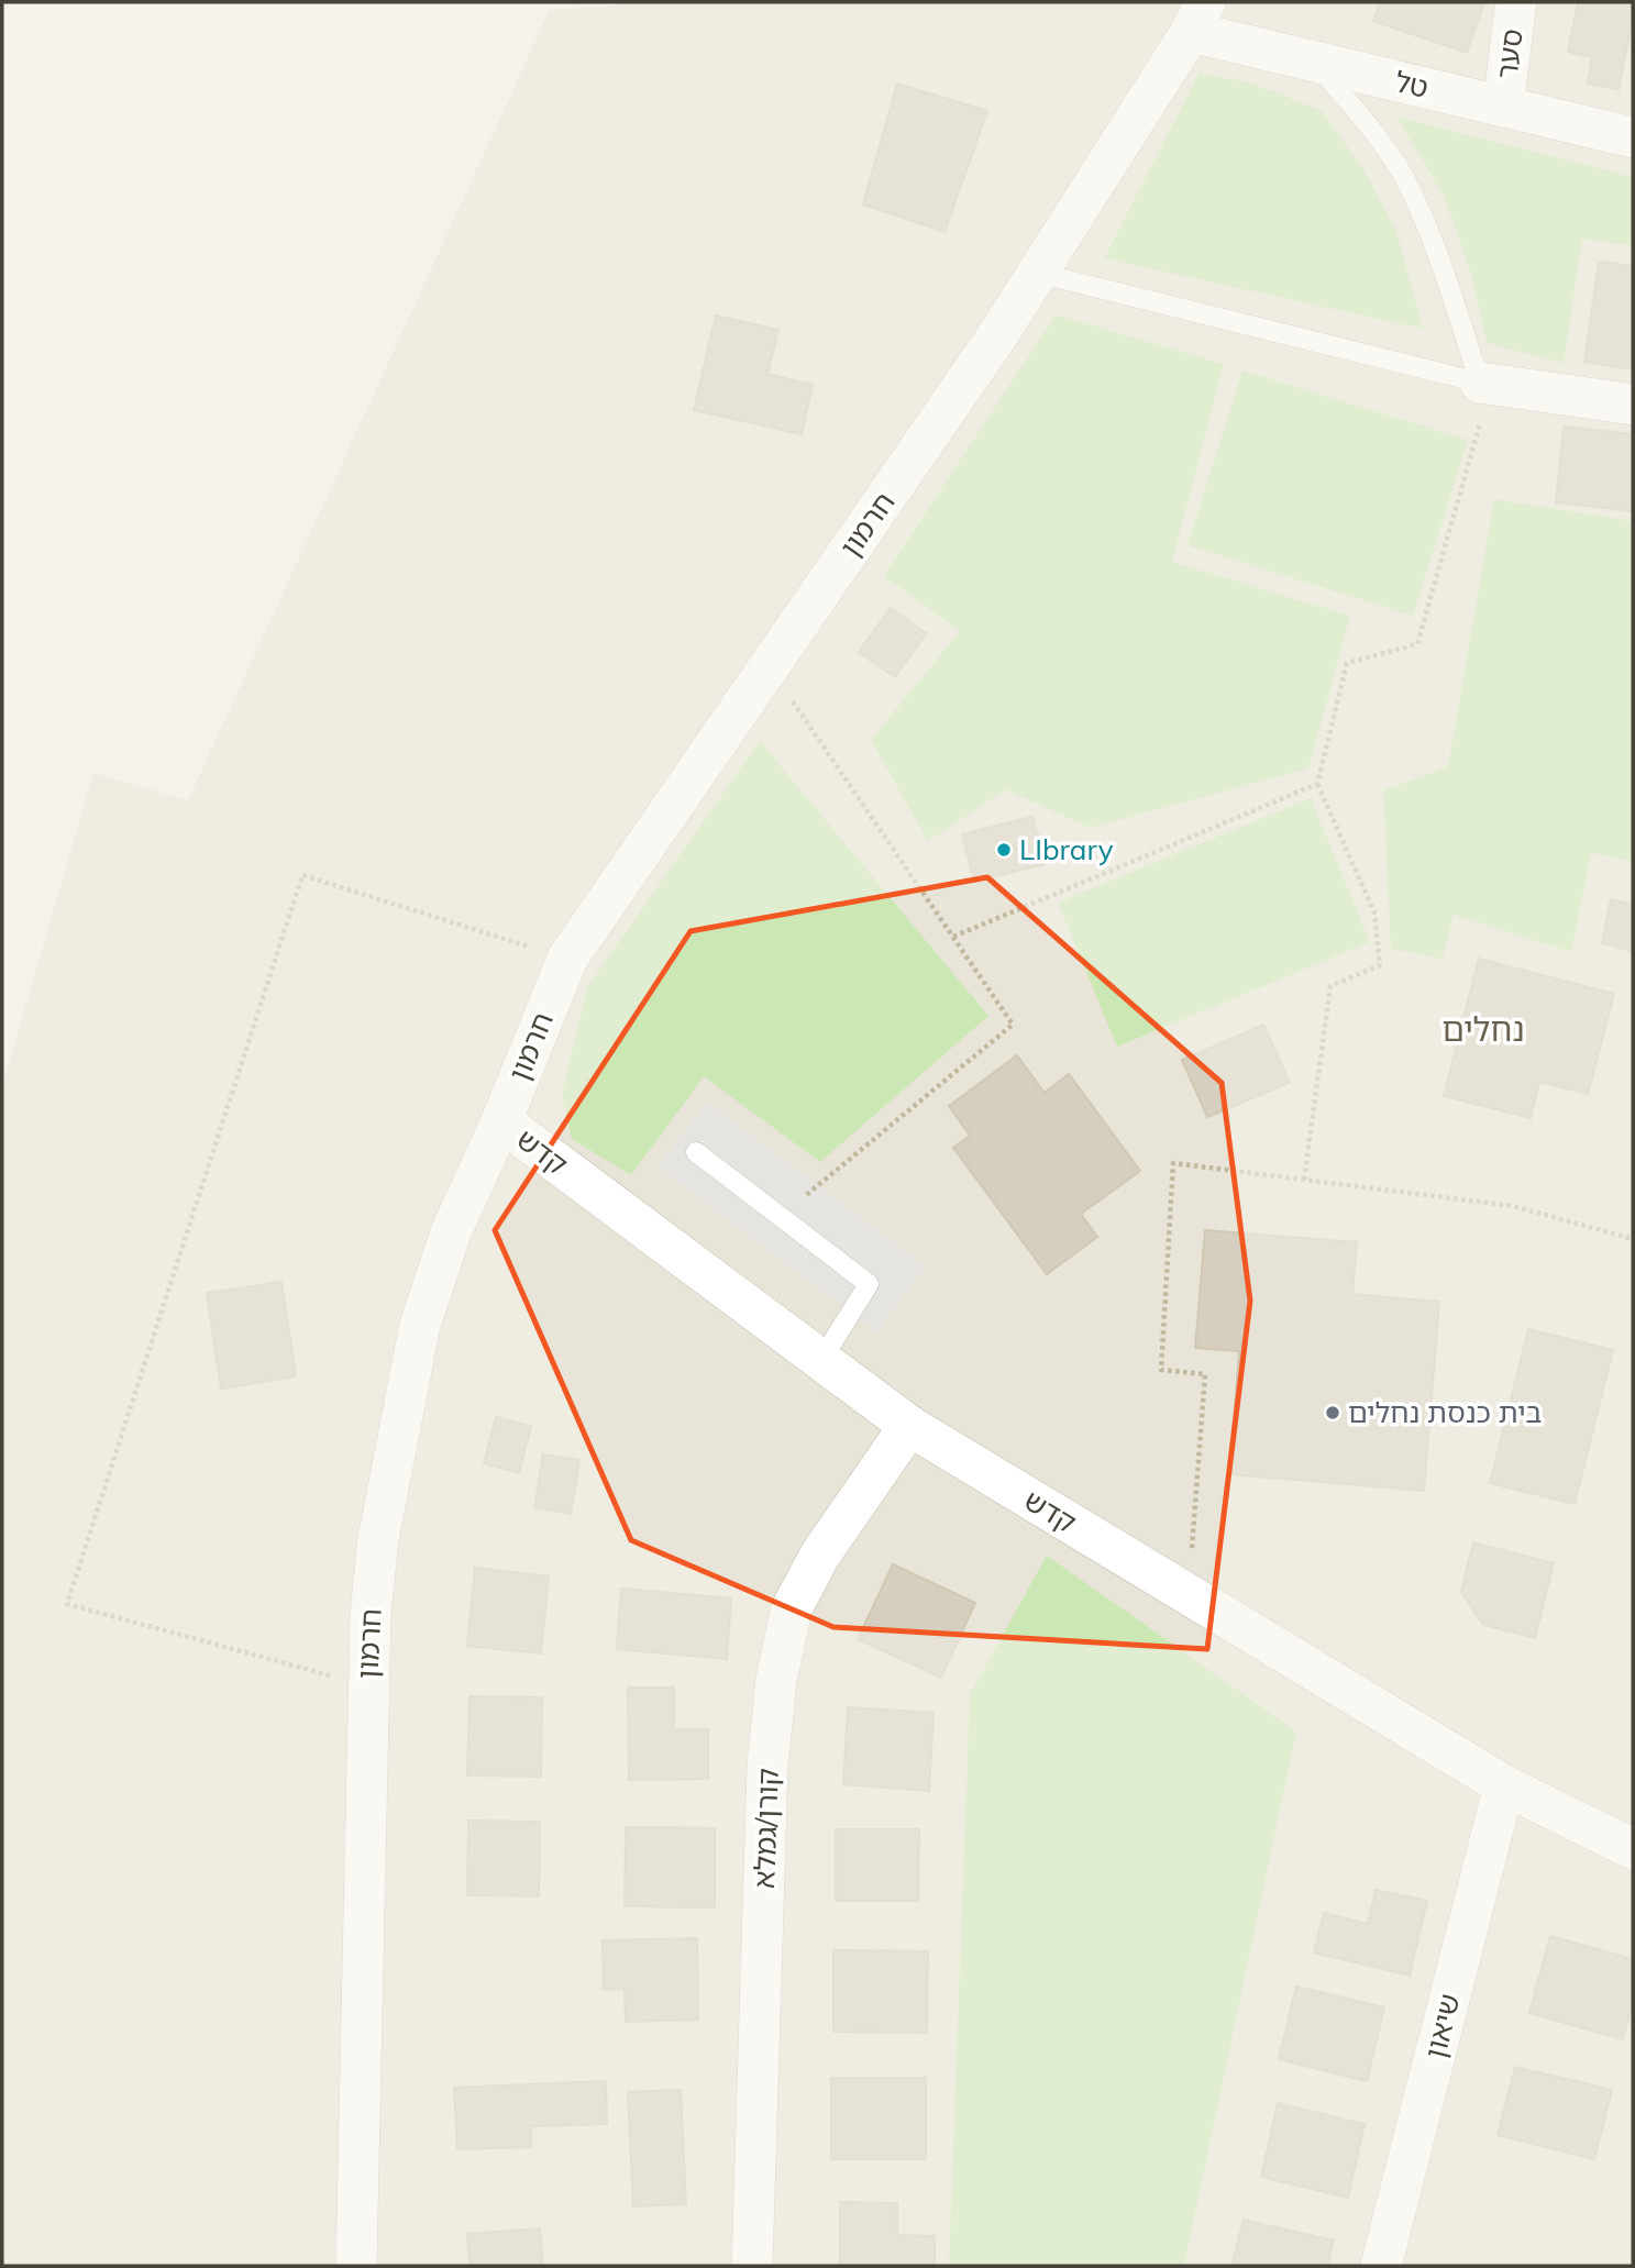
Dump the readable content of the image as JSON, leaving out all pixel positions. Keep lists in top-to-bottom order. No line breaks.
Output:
{"streets":{"street":["סער","טל","חרמון","קדש","קורן/גמלא","שיאון"]},"crossings":[["סער","טל"],["טל","חרמון"],["חרמון","קדש"],["קדש","קורן/גמלא"],["קדש","שיאון"]],"districts":["נחלים"],"places":["LIbrary","בית כנסת נחלים"]}
